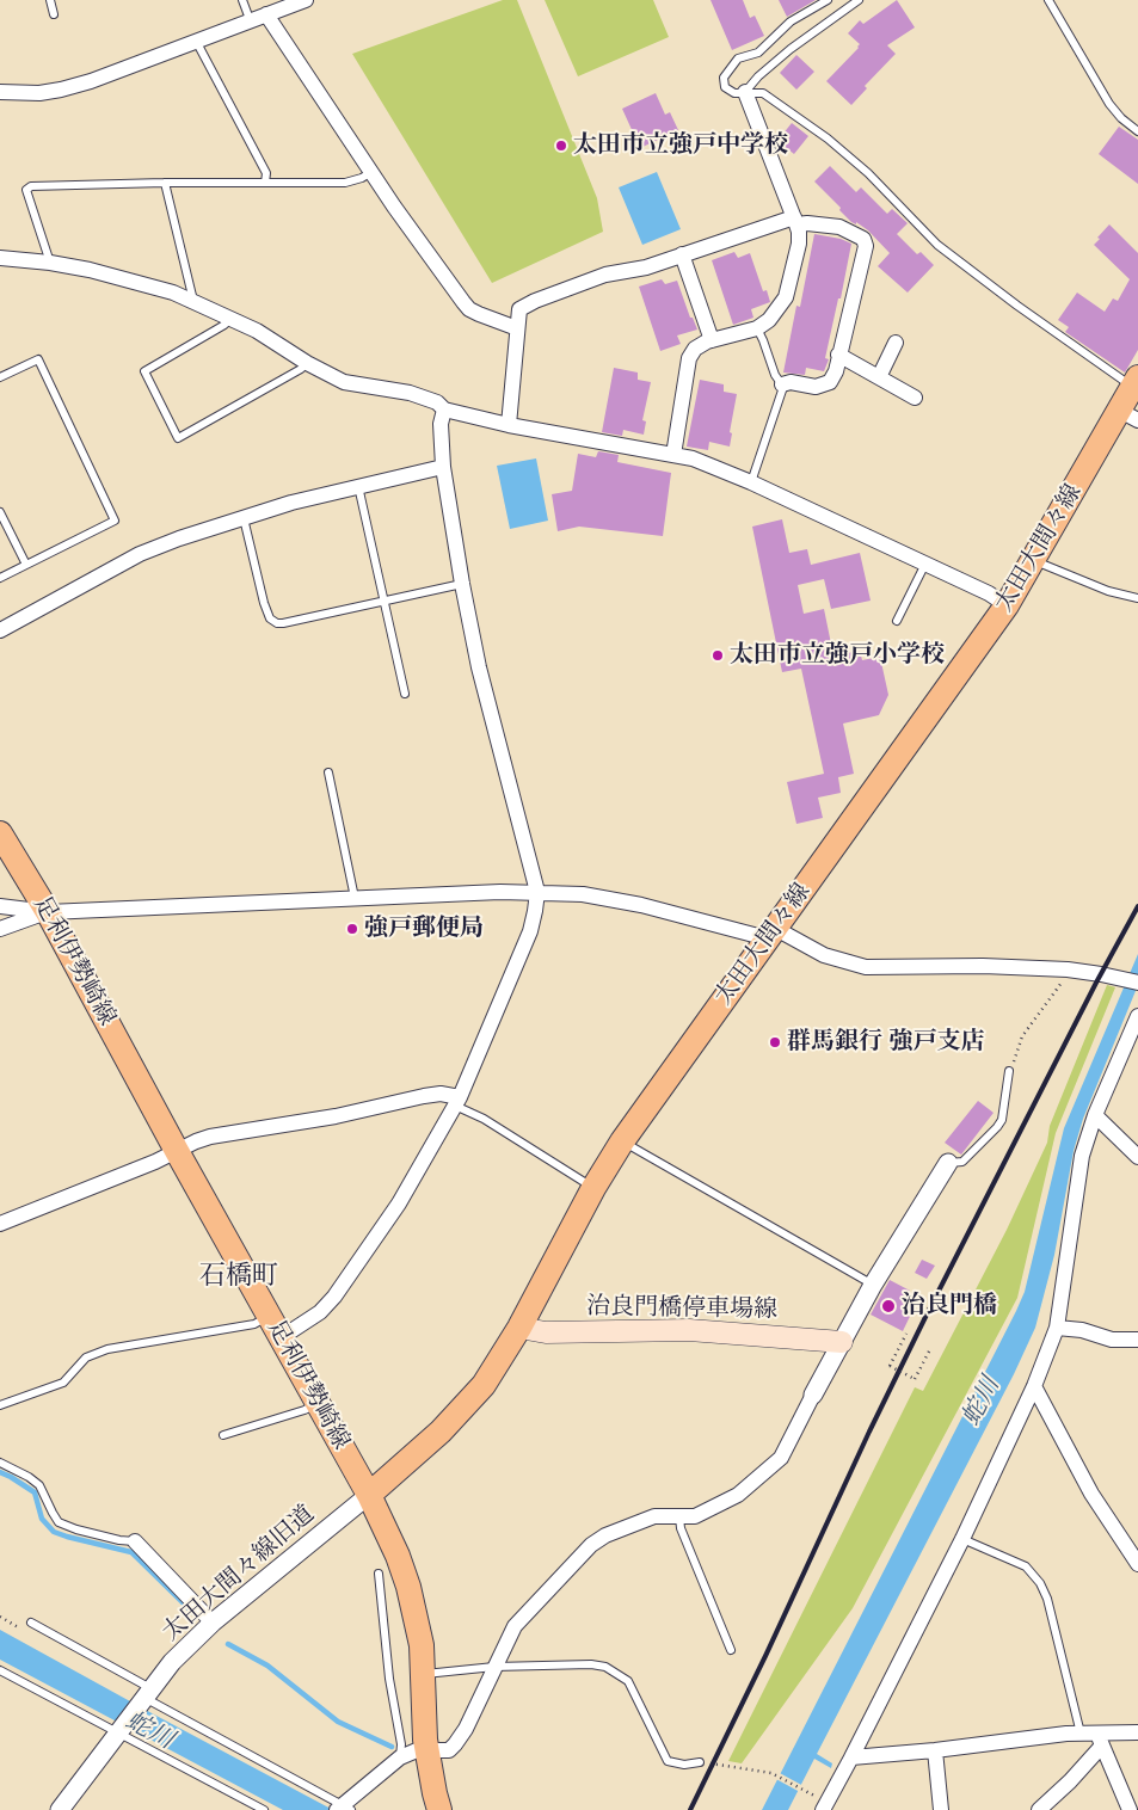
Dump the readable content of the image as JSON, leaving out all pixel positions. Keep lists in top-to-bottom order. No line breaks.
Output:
{"streets":{"main road":["太田大間々線","足利伊勢崎線","治良門橋停車場線"],"street":["太田大間々線旧道"]},"crossings":[["太田大間々線","足利伊勢崎線"],["太田大間々線","治良門橋停車場線"],["太田大間々線","太田大間々線旧道"],["足利伊勢崎線","太田大間々線旧道"]],"districts":["石橋町"],"water":["蛇川"],"places":["太田市立強戸中学校","太田市立強戸小学校","強戸郵便局","群馬銀行 強戸支店","治良門橋"]}
